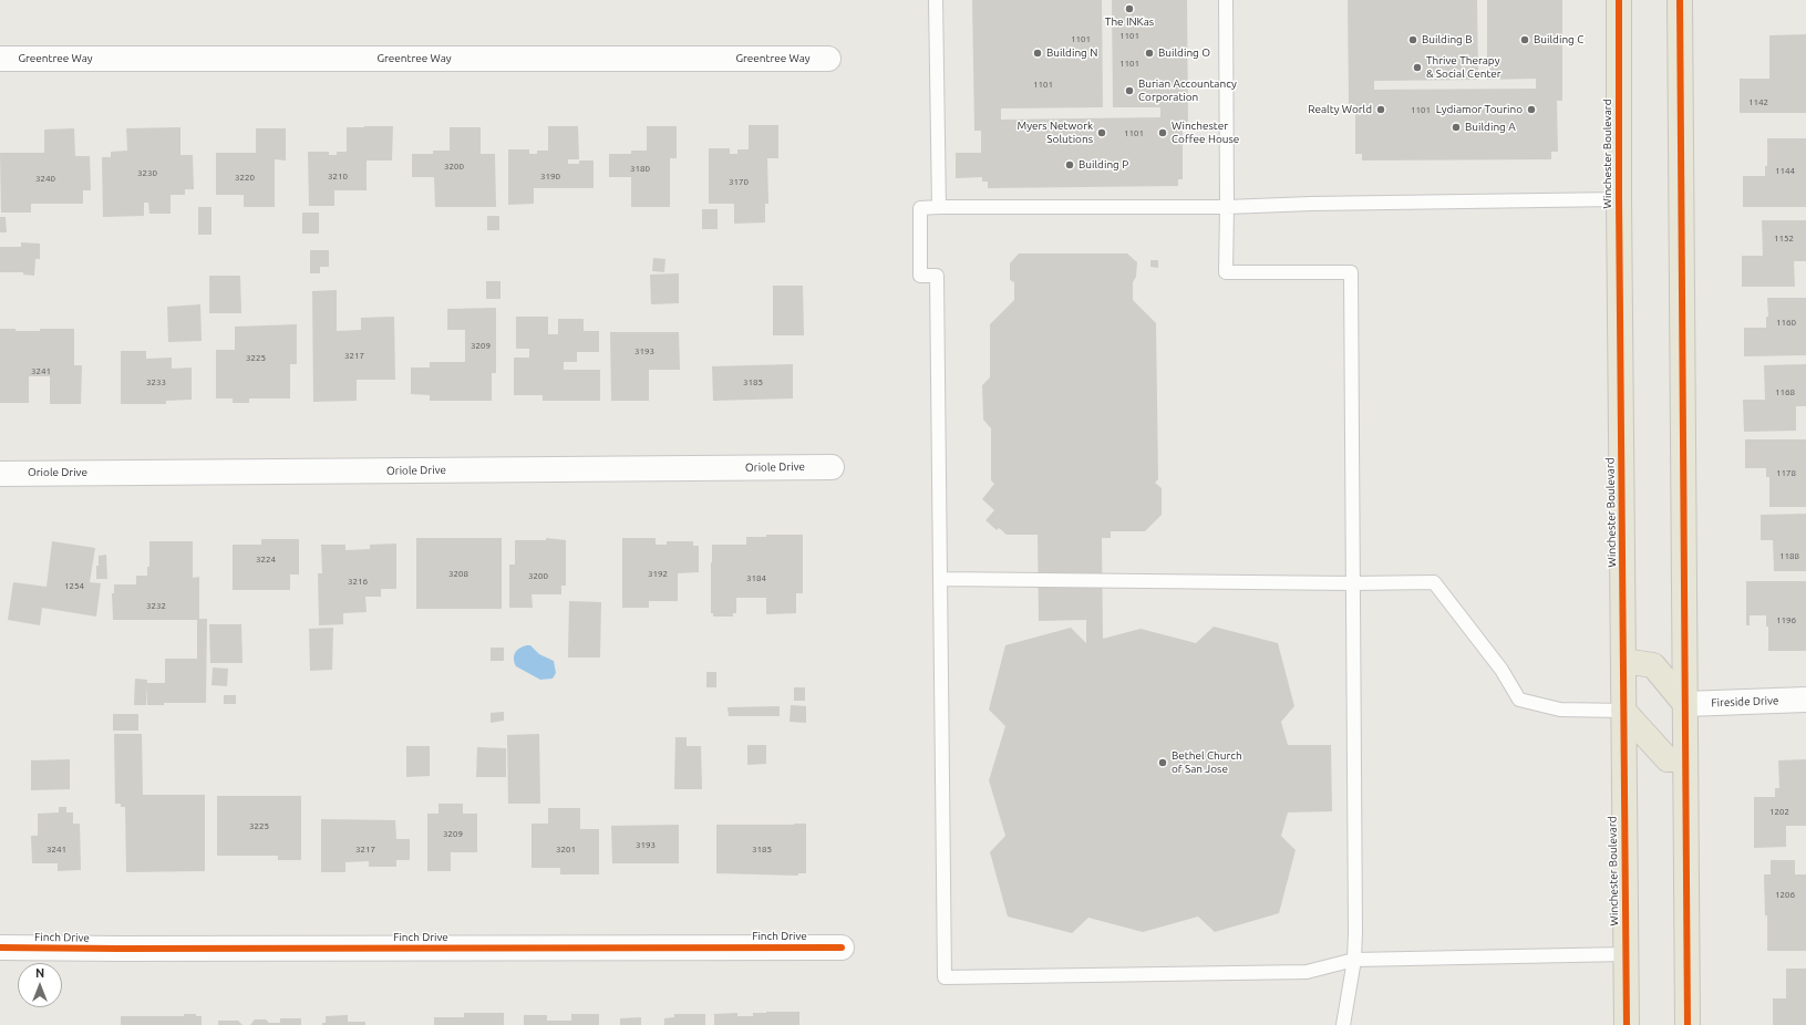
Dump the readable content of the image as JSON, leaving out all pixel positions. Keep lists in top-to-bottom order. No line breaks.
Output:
{"streets":{"main road":["Winchester Boulevard"],"street":["Greentree Way","Oriole Drive","Fireside Drive","Finch Drive"]},"places":["The INKas","Building B","Building C","Building N","Building O","Thrive Therapy & Social Center","Burian Accountancy Corporation","Realty World","Lydiamor Tourino","Building A","Myers Network Solutions","Winchester Coffee House","Building P","Bethel Church of San Jose"],"house_numbers":["1101","1101","1101","1101","1142","1101","1101","3200","3180","1144","3230","3210","3190","3220","3240","3170","1152","1160","3209","3193","3217","3225","3241","3233","3185","1168","1178","1188","3224","3208","3192","3200","3184","3216","1254","3232","1196","1202","3225","3209","3193","3241","3217","3201","3185","1206"],"north":"top"}
